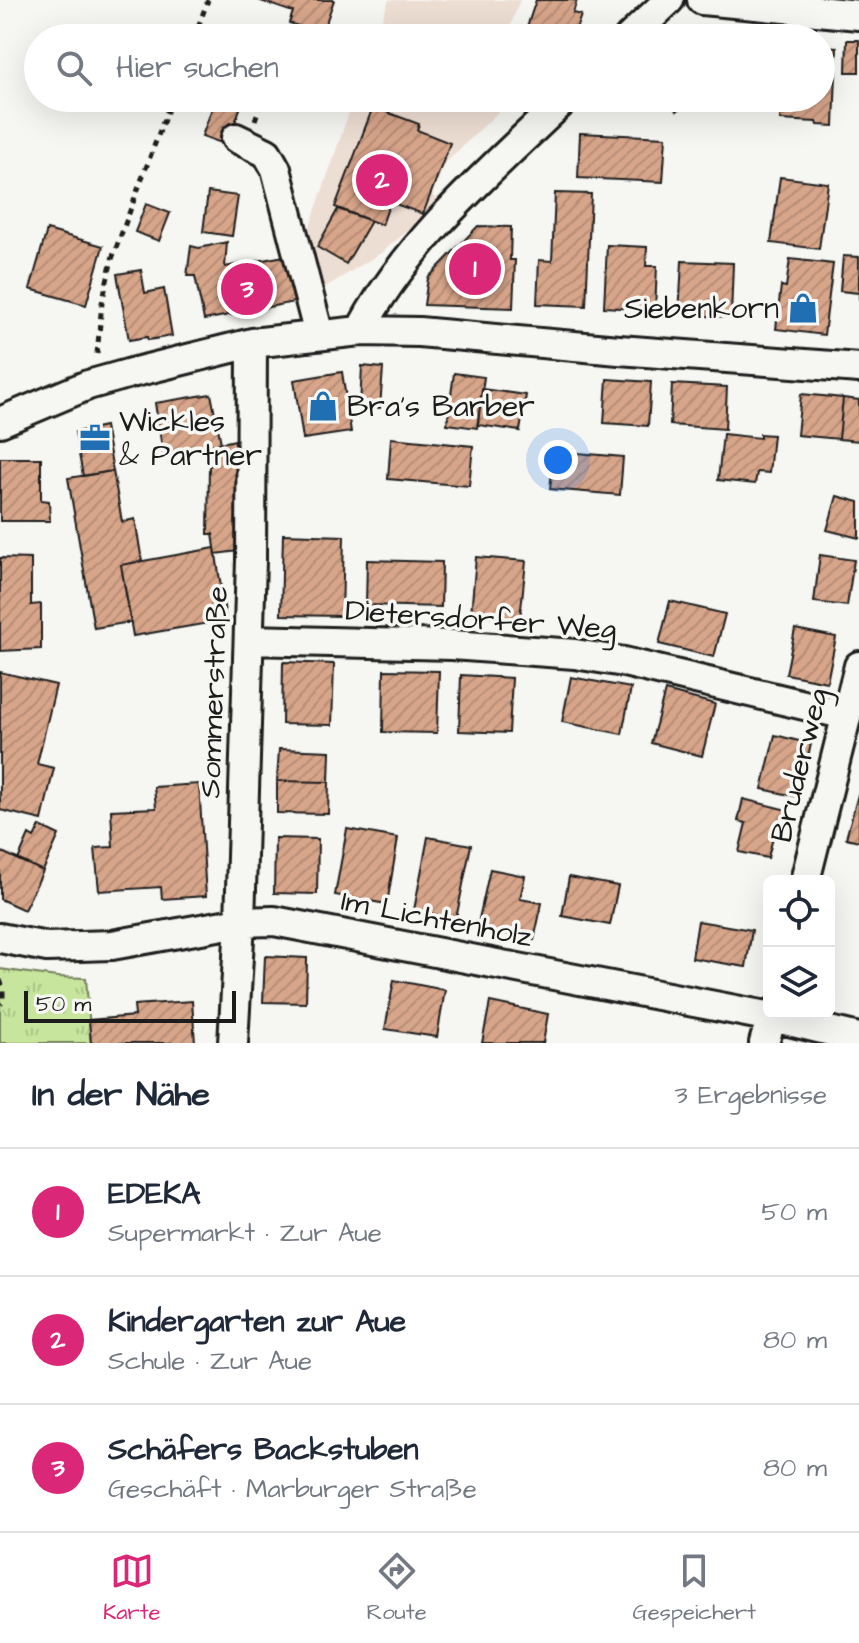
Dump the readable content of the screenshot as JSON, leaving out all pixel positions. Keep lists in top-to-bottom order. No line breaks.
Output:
{"streets":{"street":["Dietersdorfer Weg","Sommerstraße","Bruderweg","Im Lichtenholz"]},"crossings":[["Dietersdorfer Weg","Sommerstraße"],["Dietersdorfer Weg","Bruderweg"],["Sommerstraße","Im Lichtenholz"]],"places":{"shop":["Siebenkorn","Bra‘s Barber"],"office":["Wickles & Partner"]},"scale_bar":"50 m","page":{"search":"Hier suchen","pins":["2","1","3"],"scale":"50 m","heading":["In der Nähe","3 Ergebnisse"],"list":[{"mark":"1","name":"EDEKA","note":"Supermarkt · Zur Aue","value":"50 m"},{"mark":"2","name":"Kindergarten zur Aue","note":"Schule · Zur Aue","value":"80 m"},{"mark":"3","name":"Schäfers Backstuben","note":"Geschäft · Marburger Straße","value":"80 m"}],"nav":["Karte","Route","Gespeichert"]}}
